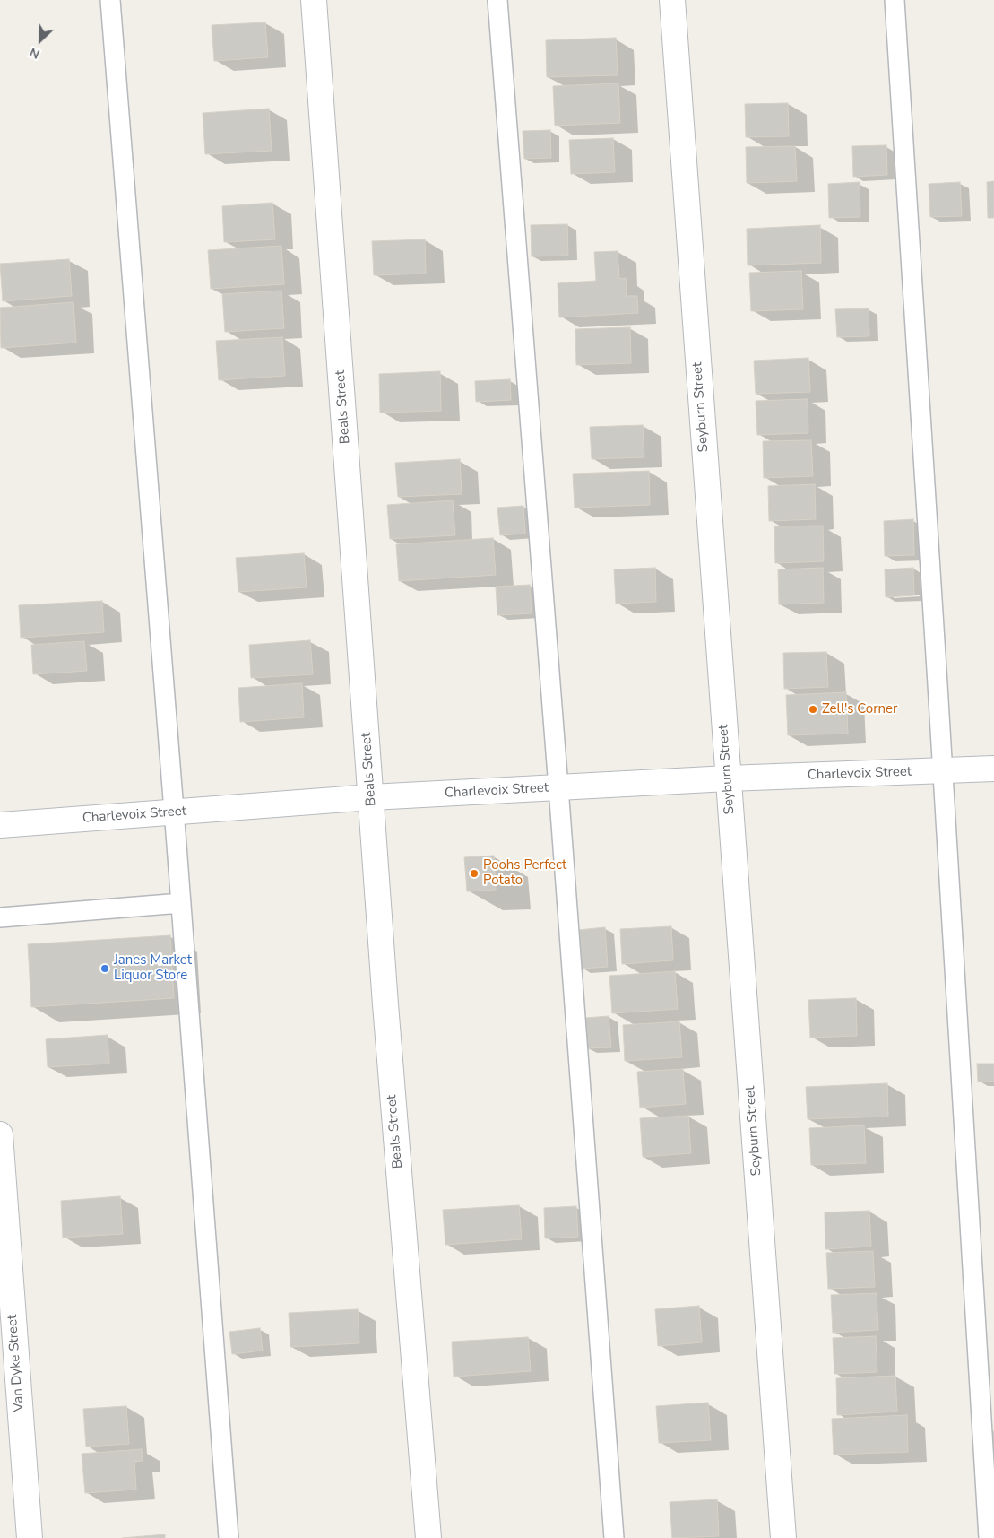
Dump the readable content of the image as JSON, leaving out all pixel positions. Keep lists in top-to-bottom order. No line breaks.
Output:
{"streets":{"street":["Beals Street","Seyburn Street","Charlevoix Street","Van Dyke Street"]},"crossings":[["Beals Street","Charlevoix Street"],["Seyburn Street","Charlevoix Street"]],"places":["Zell's Corner","Poohs Perfect Potato","Janes Market Liquor Store"],"north":"bottom left"}
